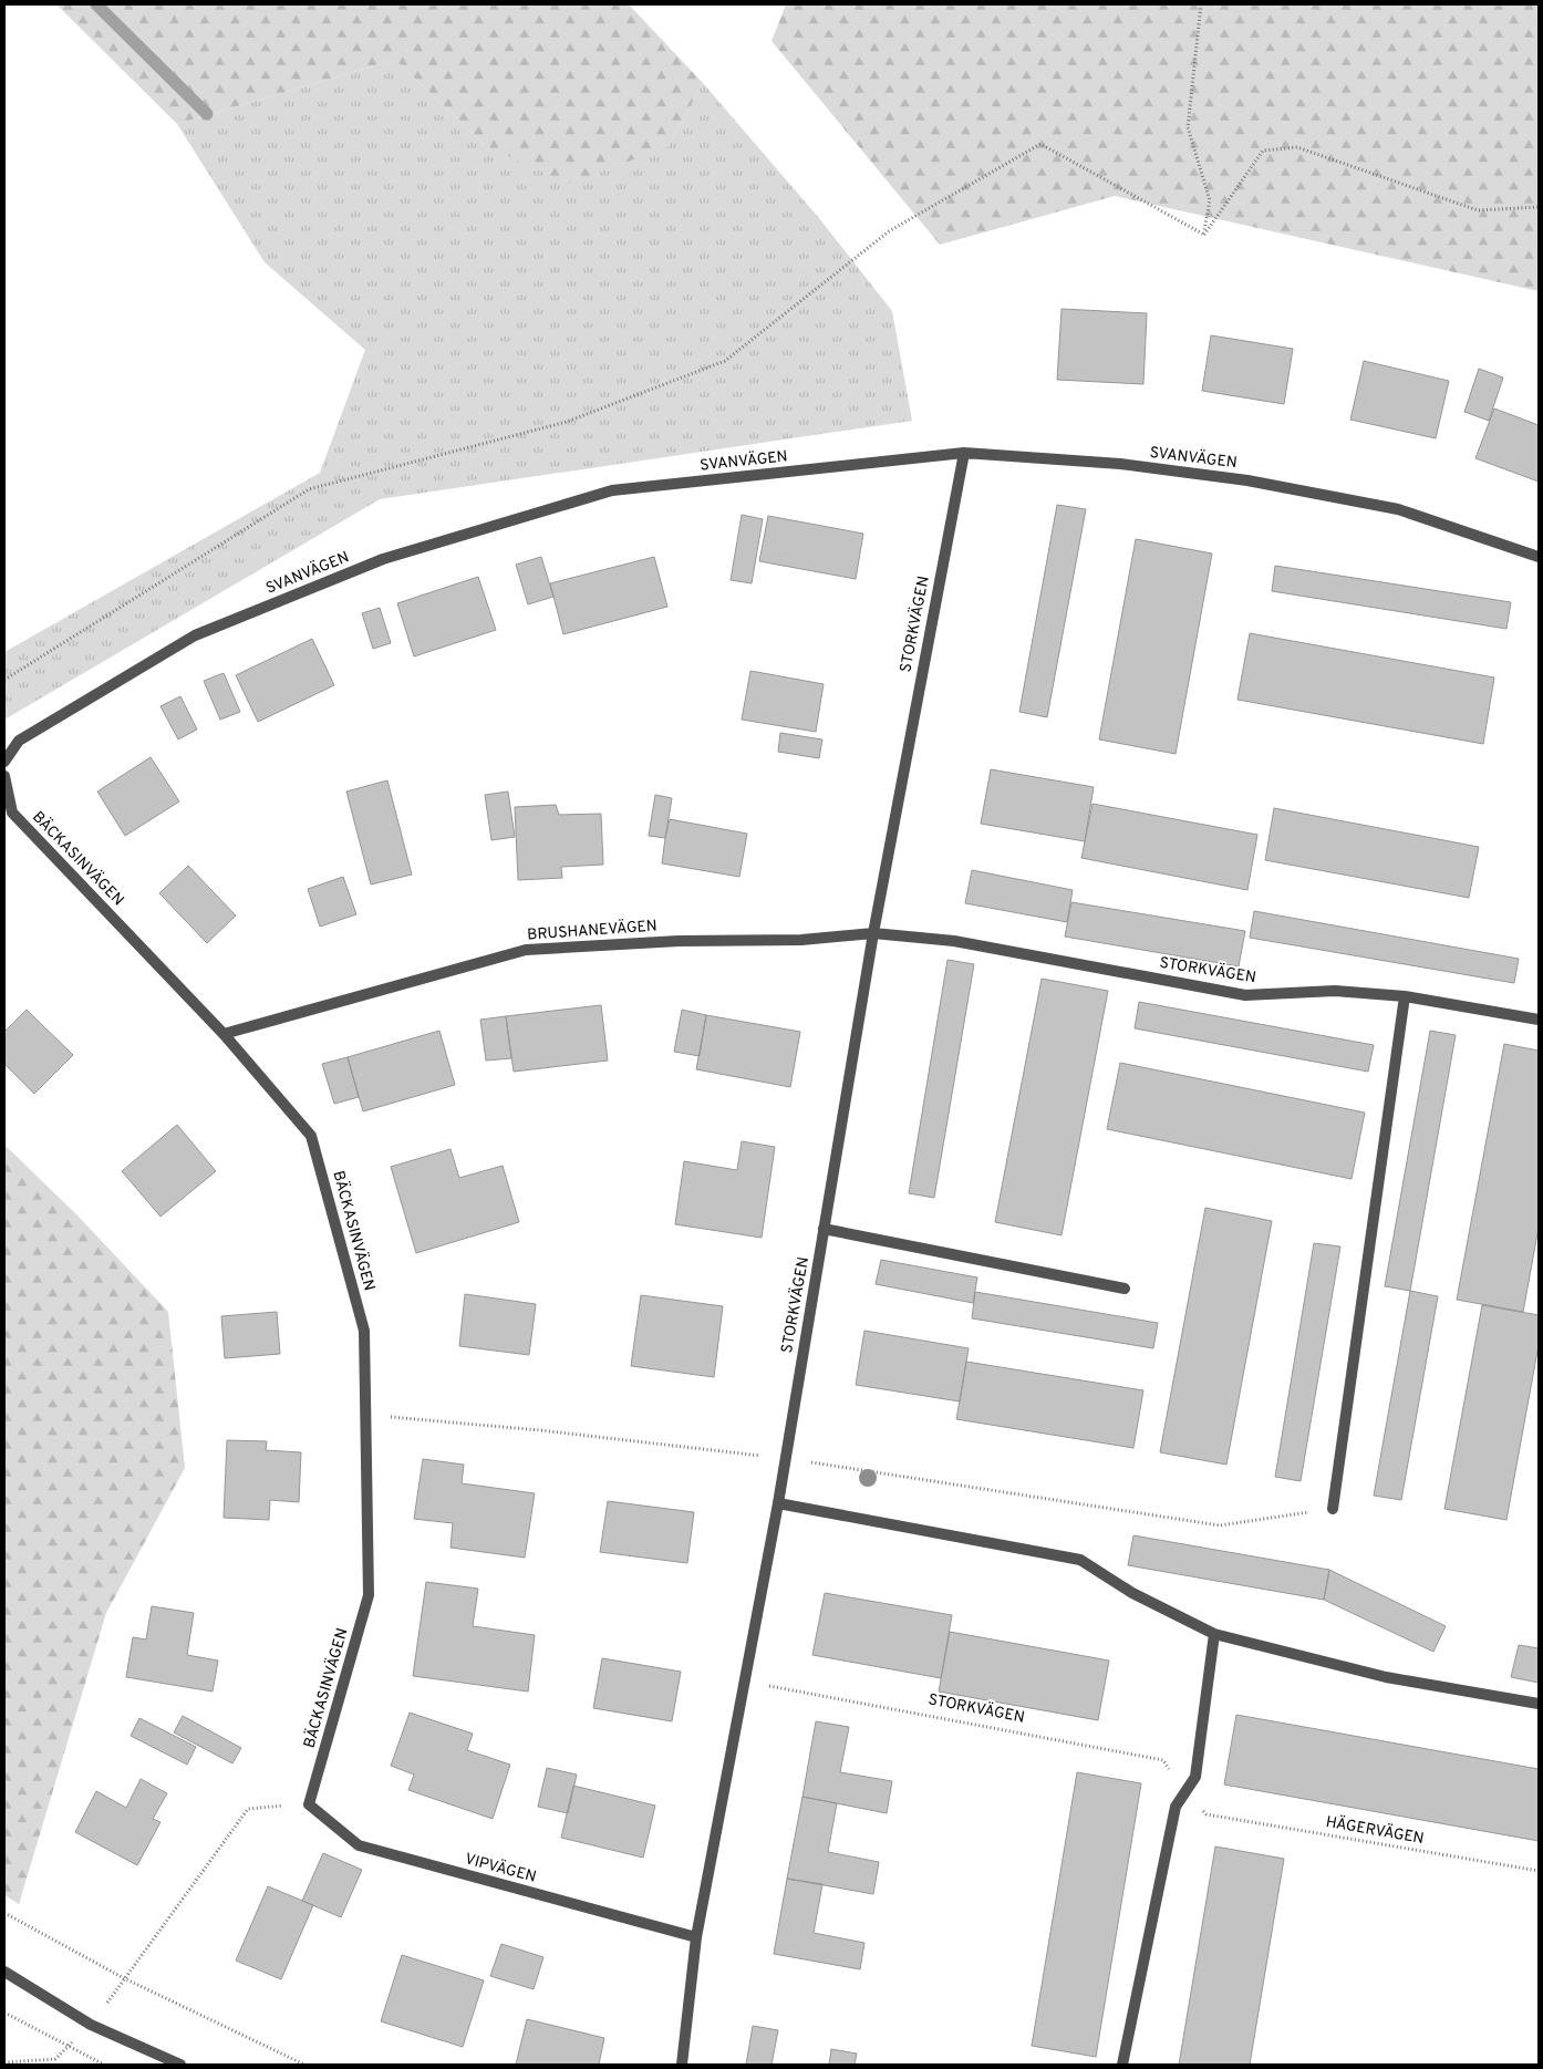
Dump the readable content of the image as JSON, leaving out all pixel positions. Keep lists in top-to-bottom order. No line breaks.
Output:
{"streets":{"street":["SVANVÄGEN","STORKVÄGEN","BÄCKASINVÄGEN","BRUSHANEVÄGEN","VIPVÄGEN"],"path":["HÄGERVÄGEN"]},"crossings":[["SVANVÄGEN","STORKVÄGEN"],["STORKVÄGEN","BRUSHANEVÄGEN"],["STORKVÄGEN","HÄGERVÄGEN"],["STORKVÄGEN","VIPVÄGEN"],["BÄCKASINVÄGEN","BRUSHANEVÄGEN"],["BÄCKASINVÄGEN","VIPVÄGEN"]]}
